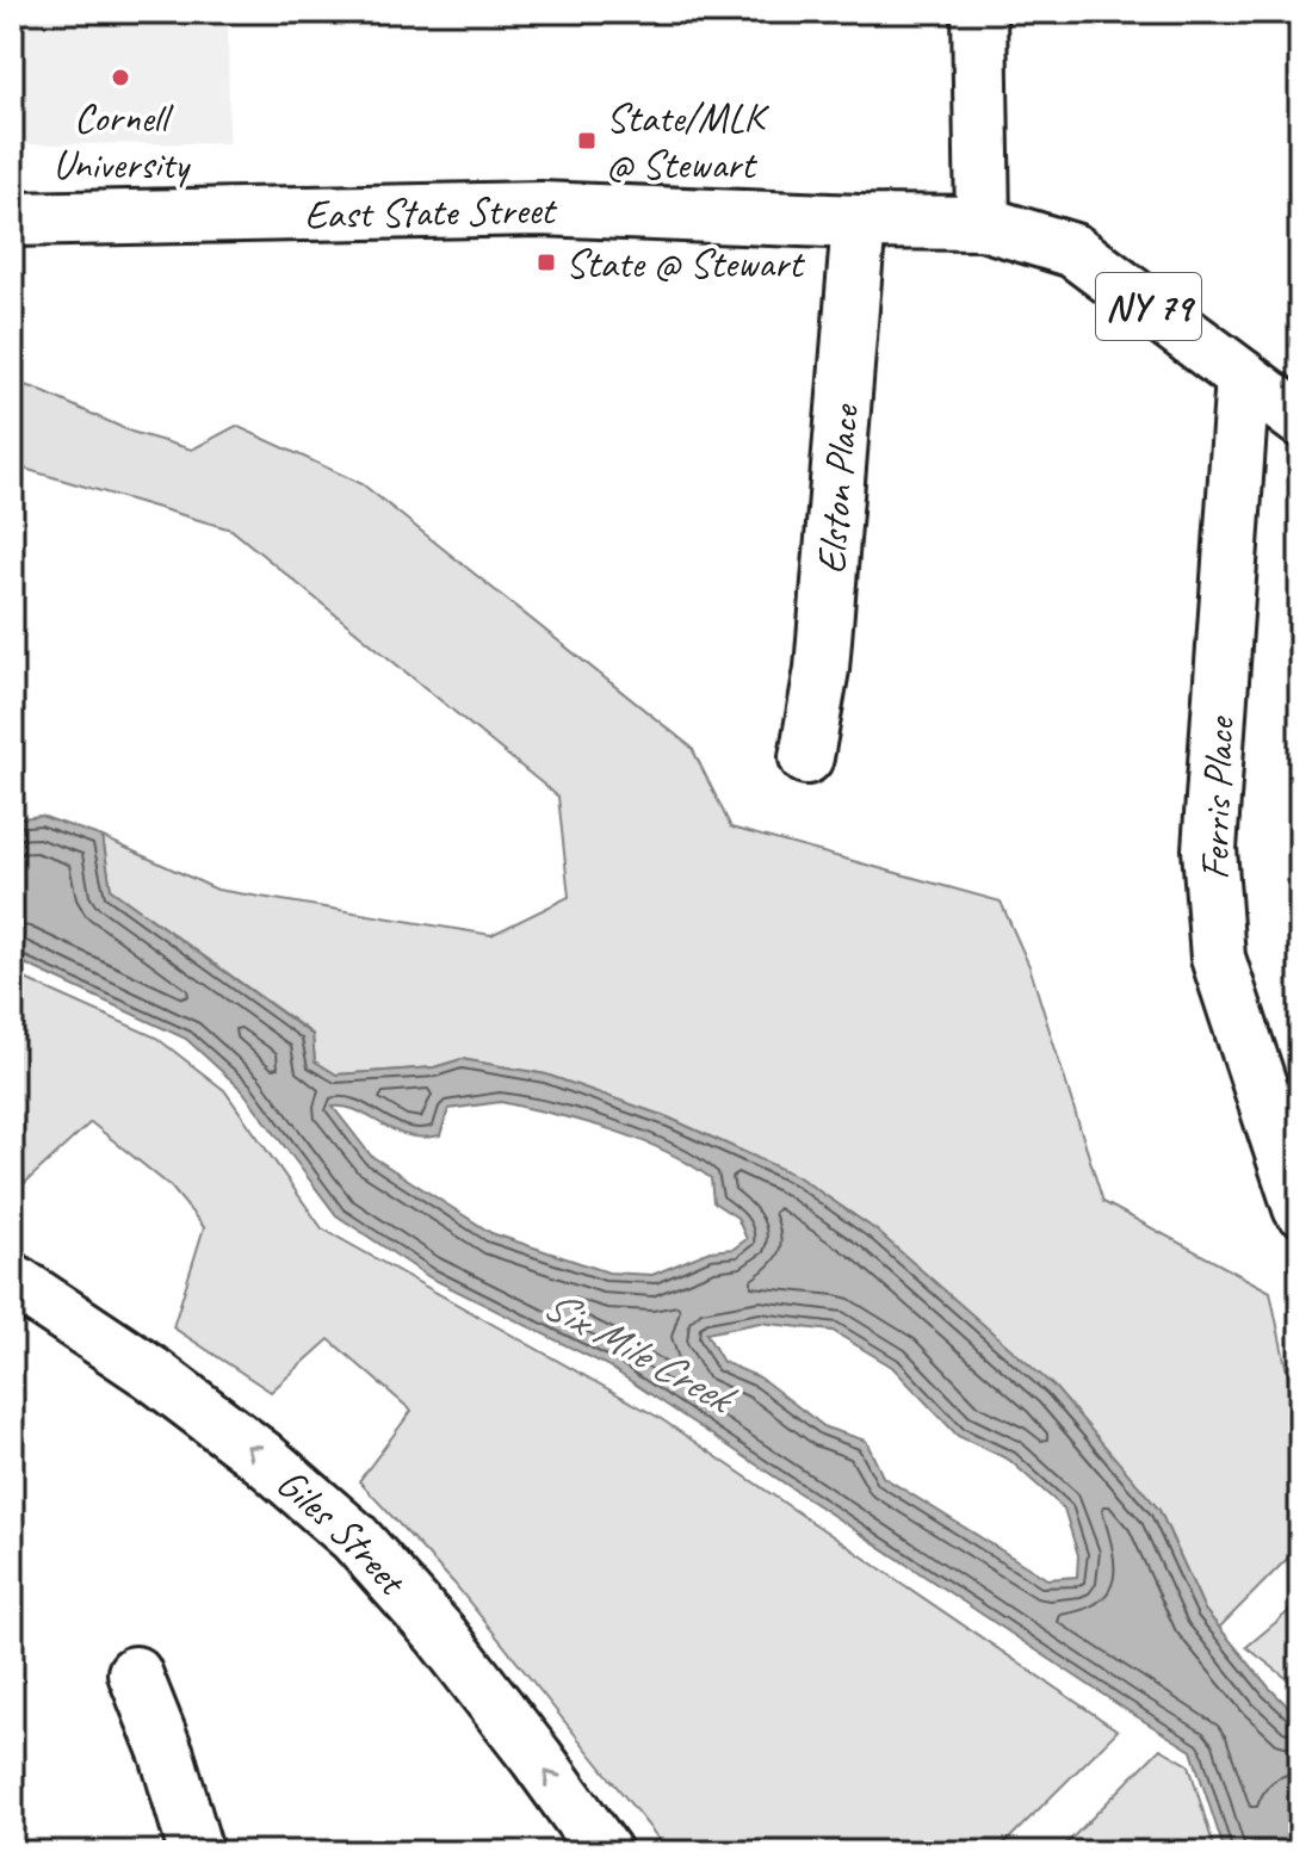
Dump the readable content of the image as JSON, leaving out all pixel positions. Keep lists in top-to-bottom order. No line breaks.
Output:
{"streets":{"main road":["East State Street","NY 79","Elston Place","Ferris Place","Giles Street"]},"crossings":[["East State Street","Elston Place"],["East State Street","Ferris Place"]],"one_way":["Giles Street"],"water":["Six Mile Creek"],"places":{"other":["Cornell University"],"transit":["State/MLK @ Stewart","State @ Stewart"]}}
